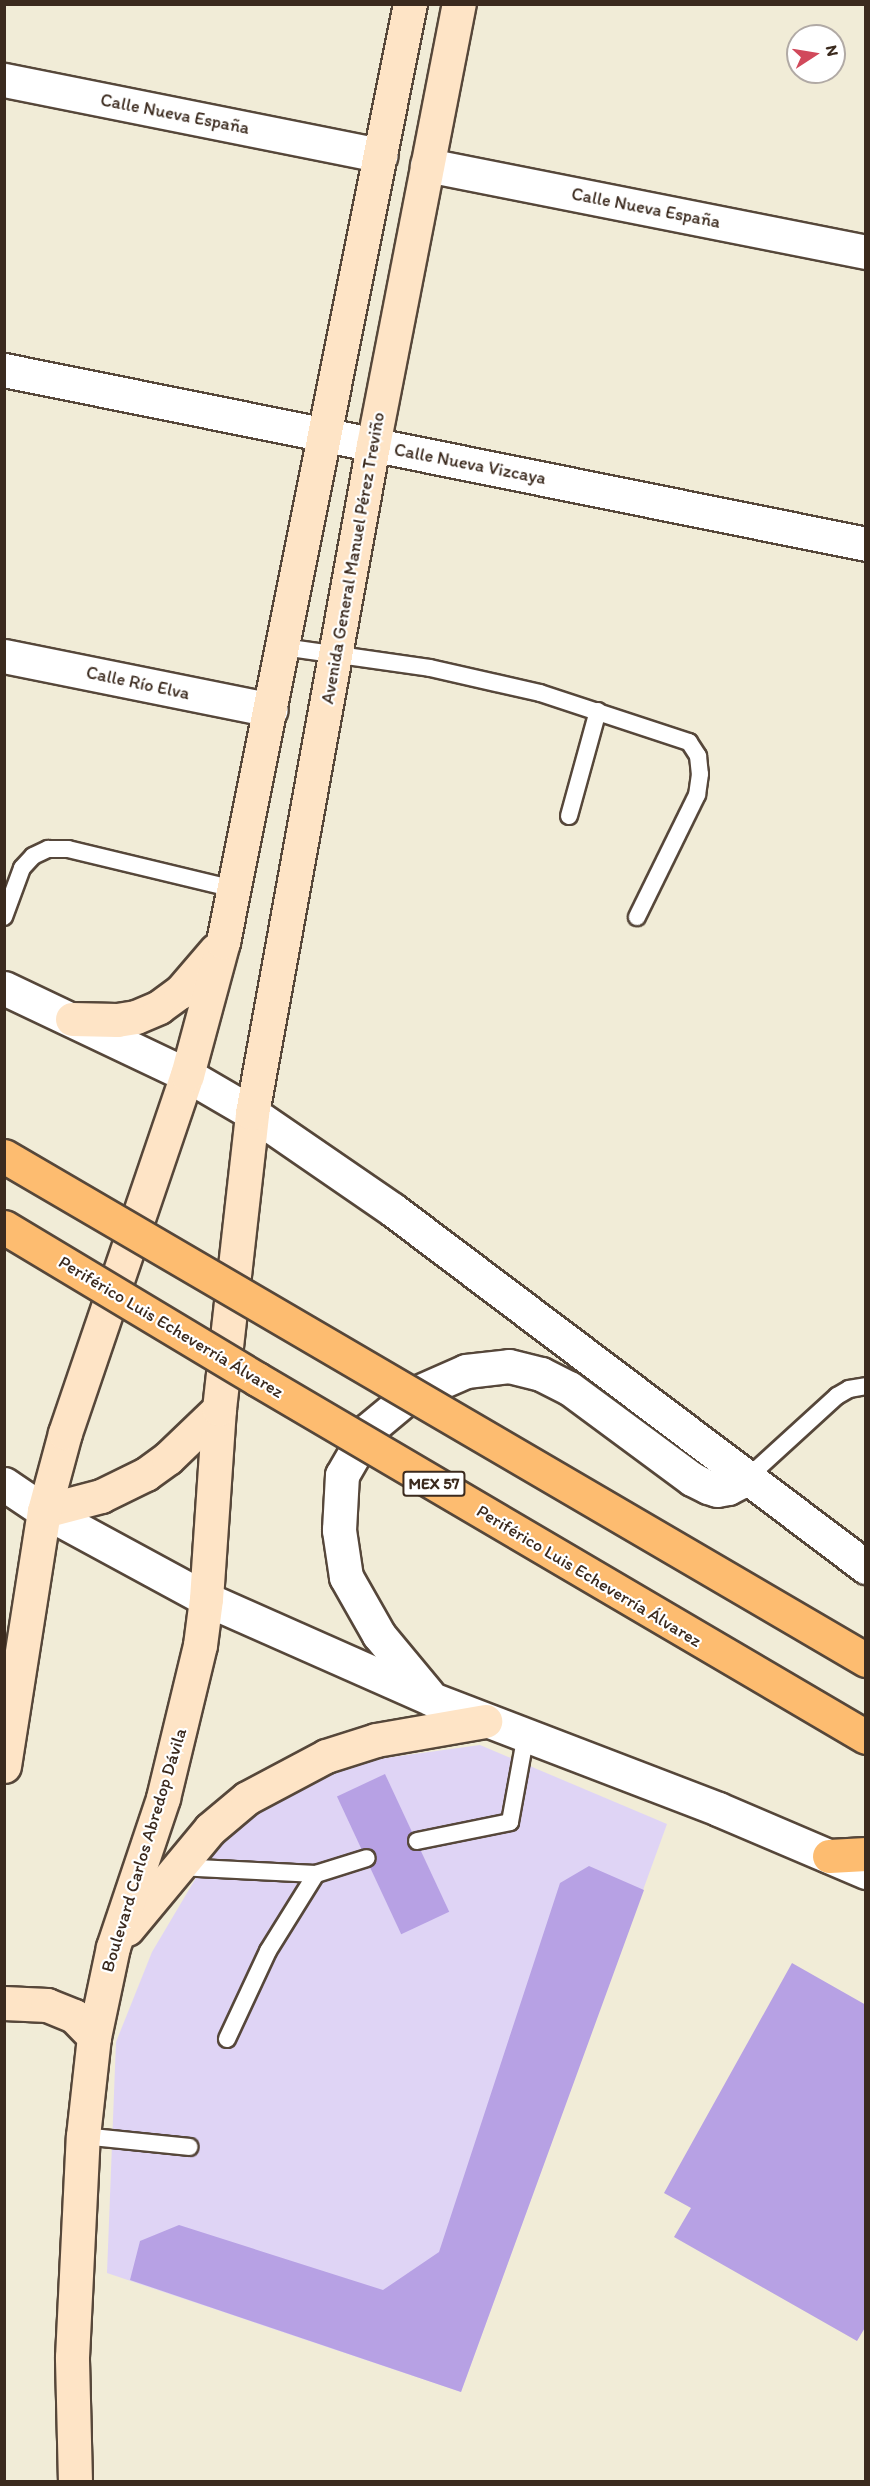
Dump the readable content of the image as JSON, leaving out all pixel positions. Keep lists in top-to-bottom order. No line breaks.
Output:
{"streets":{"highway":["Periférico Luis Echeverría Álvarez","MEX 57"],"main road":["Avenida General Manuel Pérez Treviño","Boulevard Carlos Abredop Dávila"],"street":["Calle Nueva España","Calle Nueva Vizcaya","Calle Río Elva"]},"crossings":[["Calle Nueva España","Avenida General Manuel Pérez Treviño"],["Calle Nueva Vizcaya","Avenida General Manuel Pérez Treviño"],["Avenida General Manuel Pérez Treviño","Boulevard Carlos Abredop Dávila"]],"north":"right"}
